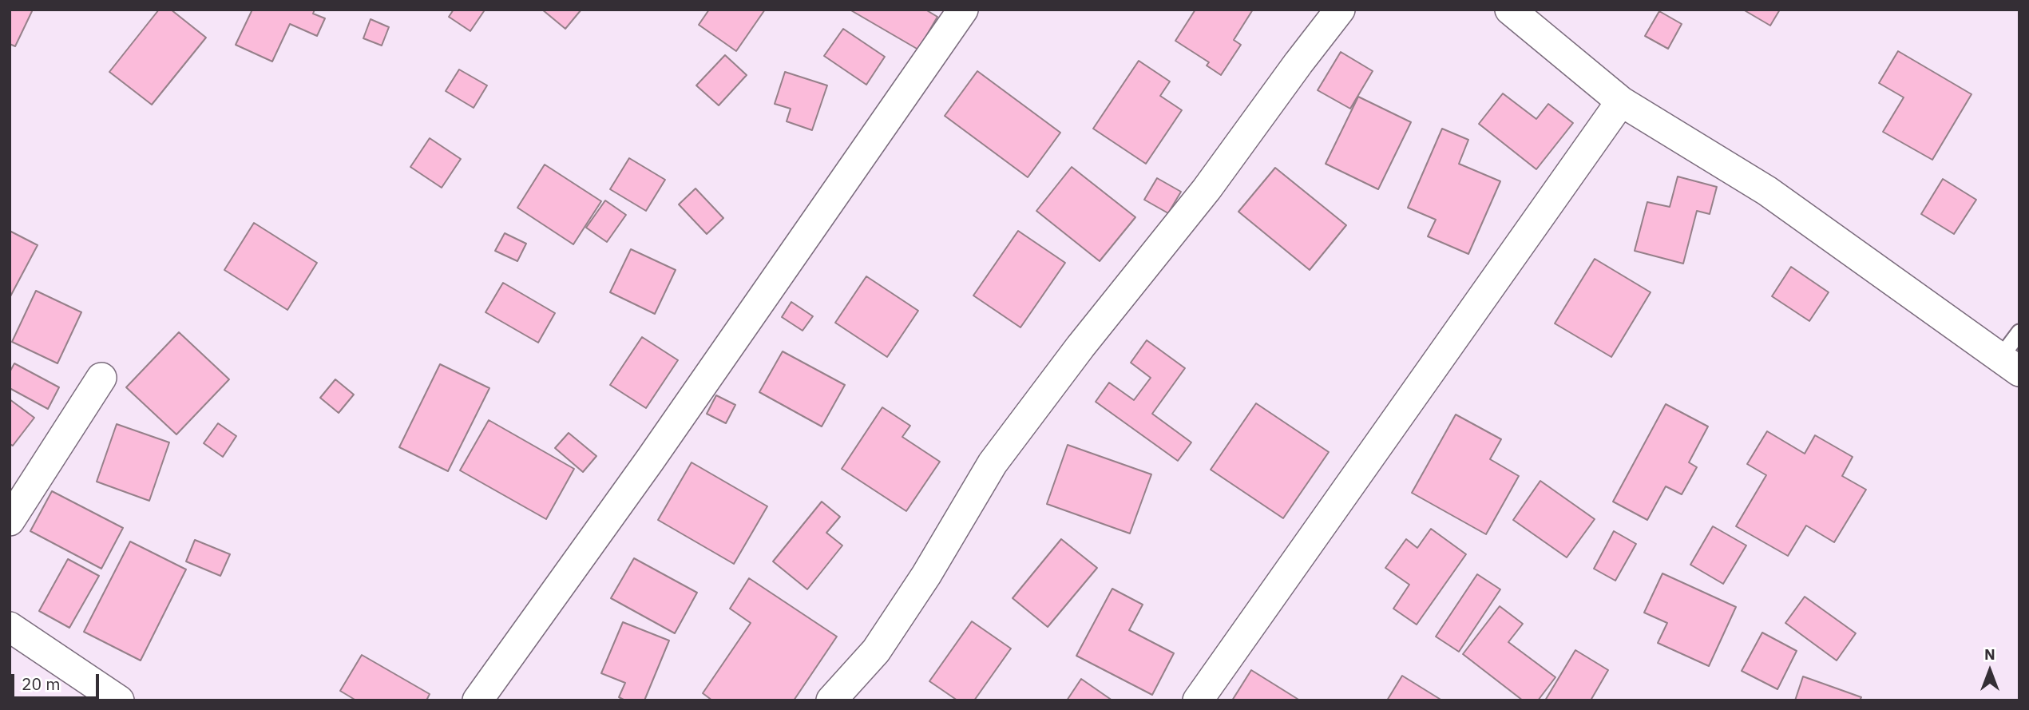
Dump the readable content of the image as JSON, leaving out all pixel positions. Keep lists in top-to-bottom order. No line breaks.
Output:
{"scale_bar":"20 m","north":"top"}
